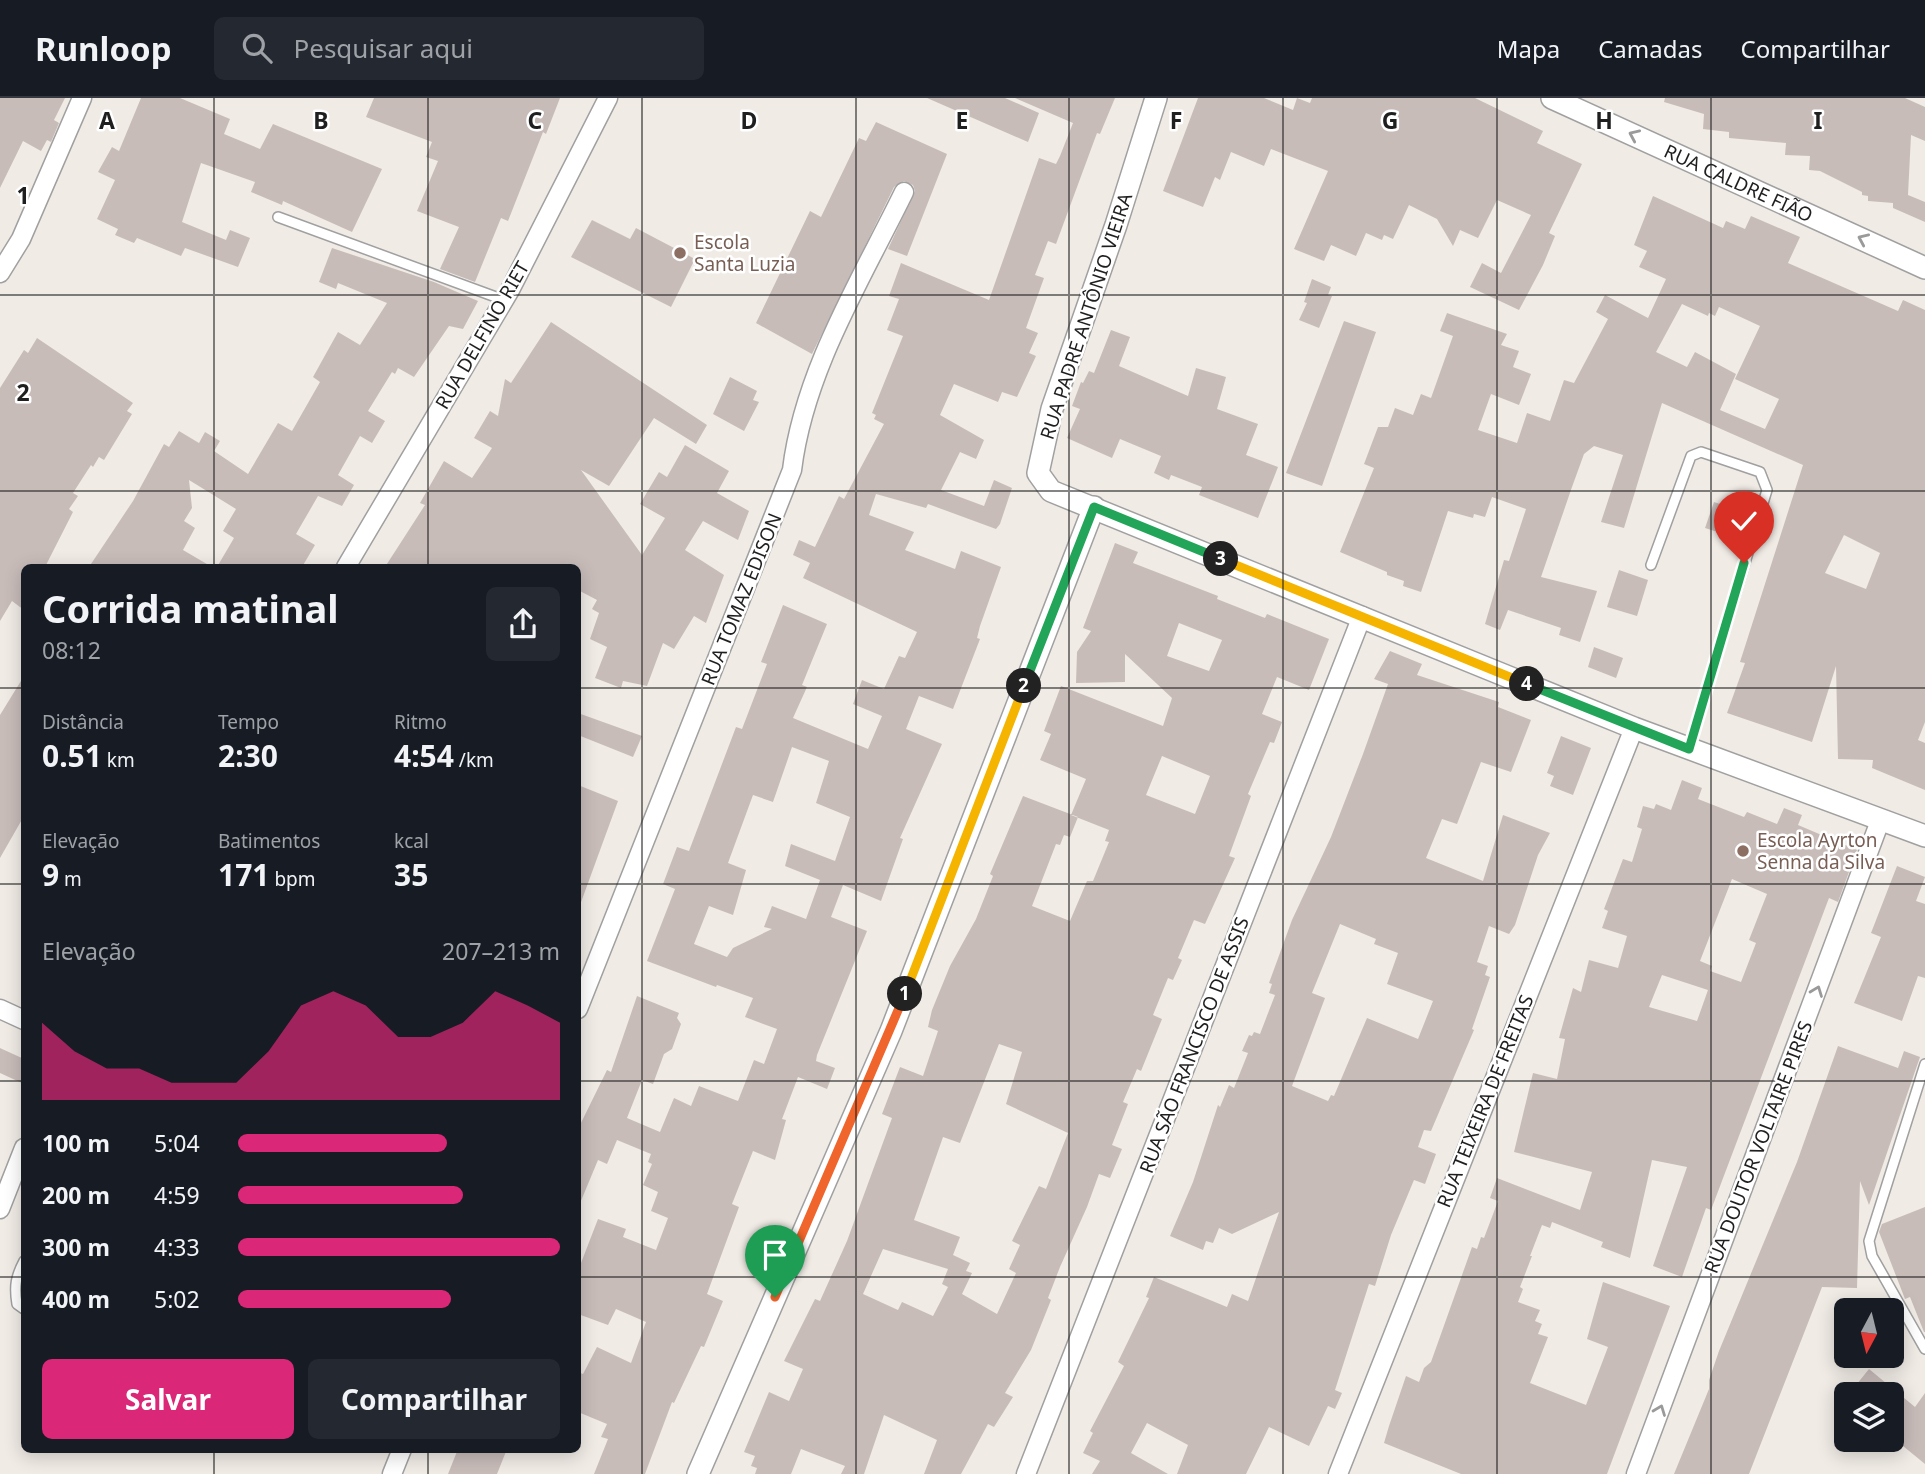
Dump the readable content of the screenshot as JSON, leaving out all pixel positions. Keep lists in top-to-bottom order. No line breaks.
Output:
{"streets":{"street":["RUA CALDRE FIÃO","RUA PADRE ANTÔNIO VIEIRA","RUA DELFINO RIET","RUA TOMAZ EDISON","RUA SÃO FRANCISCO DE ASSIS","RUA TEIXEIRA DE FREITAS","RUA DOUTOR VOLTAIRE PIRES"]},"crossings":[["RUA PADRE ANTÔNIO VIEIRA","RUA SÃO FRANCISCO DE ASSIS"],["RUA PADRE ANTÔNIO VIEIRA","RUA TEIXEIRA DE FREITAS"],["RUA PADRE ANTÔNIO VIEIRA","RUA DOUTOR VOLTAIRE PIRES"]],"one_way":["RUA CALDRE FIÃO","RUA DOUTOR VOLTAIRE PIRES"],"places":["Escola Santa Luzia","Escola Ayrton Senna da Silva"],"north":"bottom","page":{"header":"Runloop","search":"Pesquisar aqui","nav":["Mapa","Camadas","Compartilhar"],"pins":["3","4","2","1"],"heading":["Corrida matinal","08:12"],"stats":[["Distância","0.51 km"],["Tempo","2:30"],["Ritmo","4:54 /km"],["Elevação","9 m"],["Batimentos","171 bpm"],["kcal","35"]],"chart":["Elevação","207–213 m"],"list":[{"name":"100 m","note":"5:04"},{"name":"200 m","note":"4:59"},{"name":"300 m","note":"4:33"},{"name":"400 m","note":"5:02"}],"buttons":["Salvar","Compartilhar"]},"grid":{"columns":["A","B","C","D","E","F","G","H","I"],"rows":["1","2"]}}
